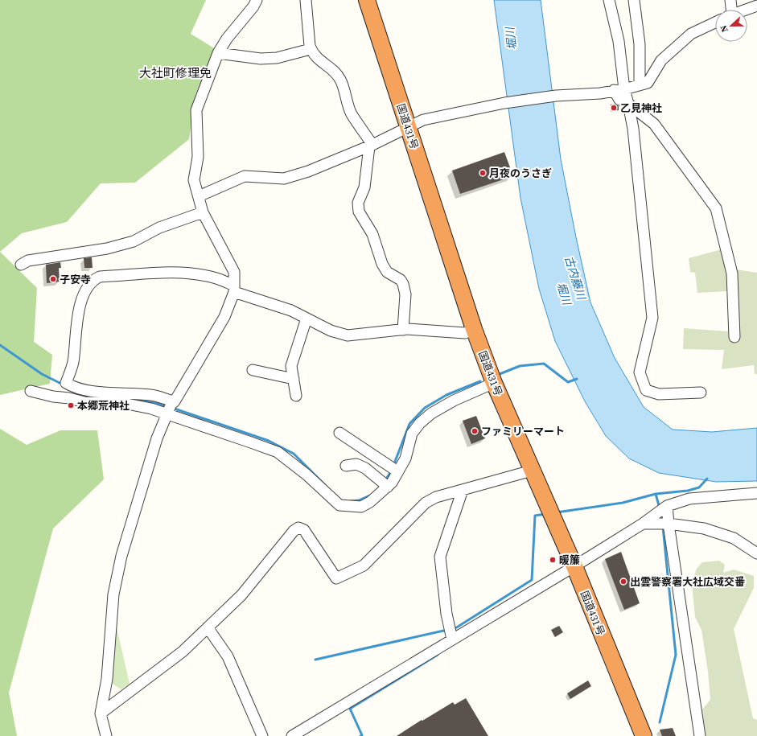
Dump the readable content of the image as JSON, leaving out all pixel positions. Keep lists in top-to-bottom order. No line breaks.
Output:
{"streets":{"highway":["国道431号"]},"districts":["大社町修理免"],"water":["堀川","古内藤川"],"places":["乙見神社","月夜のうさぎ","子安寺","本郷荒神社","ファミリーマート","暖簾","出雲警察署大社広域交番"],"north":"left"}
